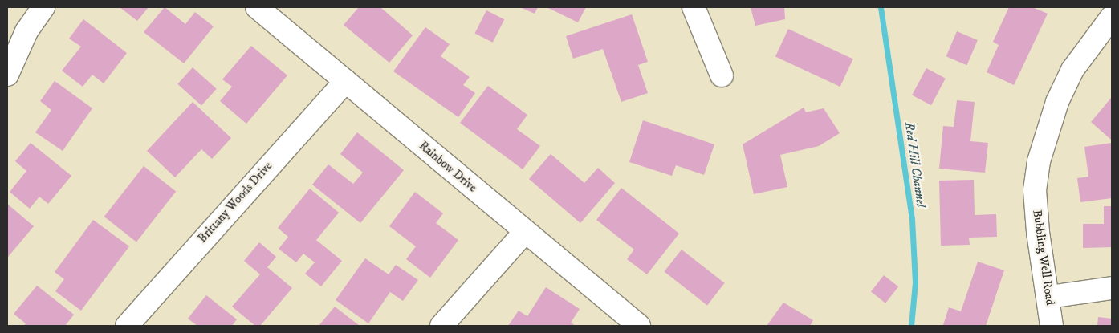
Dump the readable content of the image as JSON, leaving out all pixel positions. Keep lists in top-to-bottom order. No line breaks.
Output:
{"streets":{"street":["Rainbow Drive","Brittany Woods Drive","Bubbling Well Road"]},"crossings":[["Rainbow Drive","Brittany Woods Drive"]],"water":["Red Hill Channel"]}
